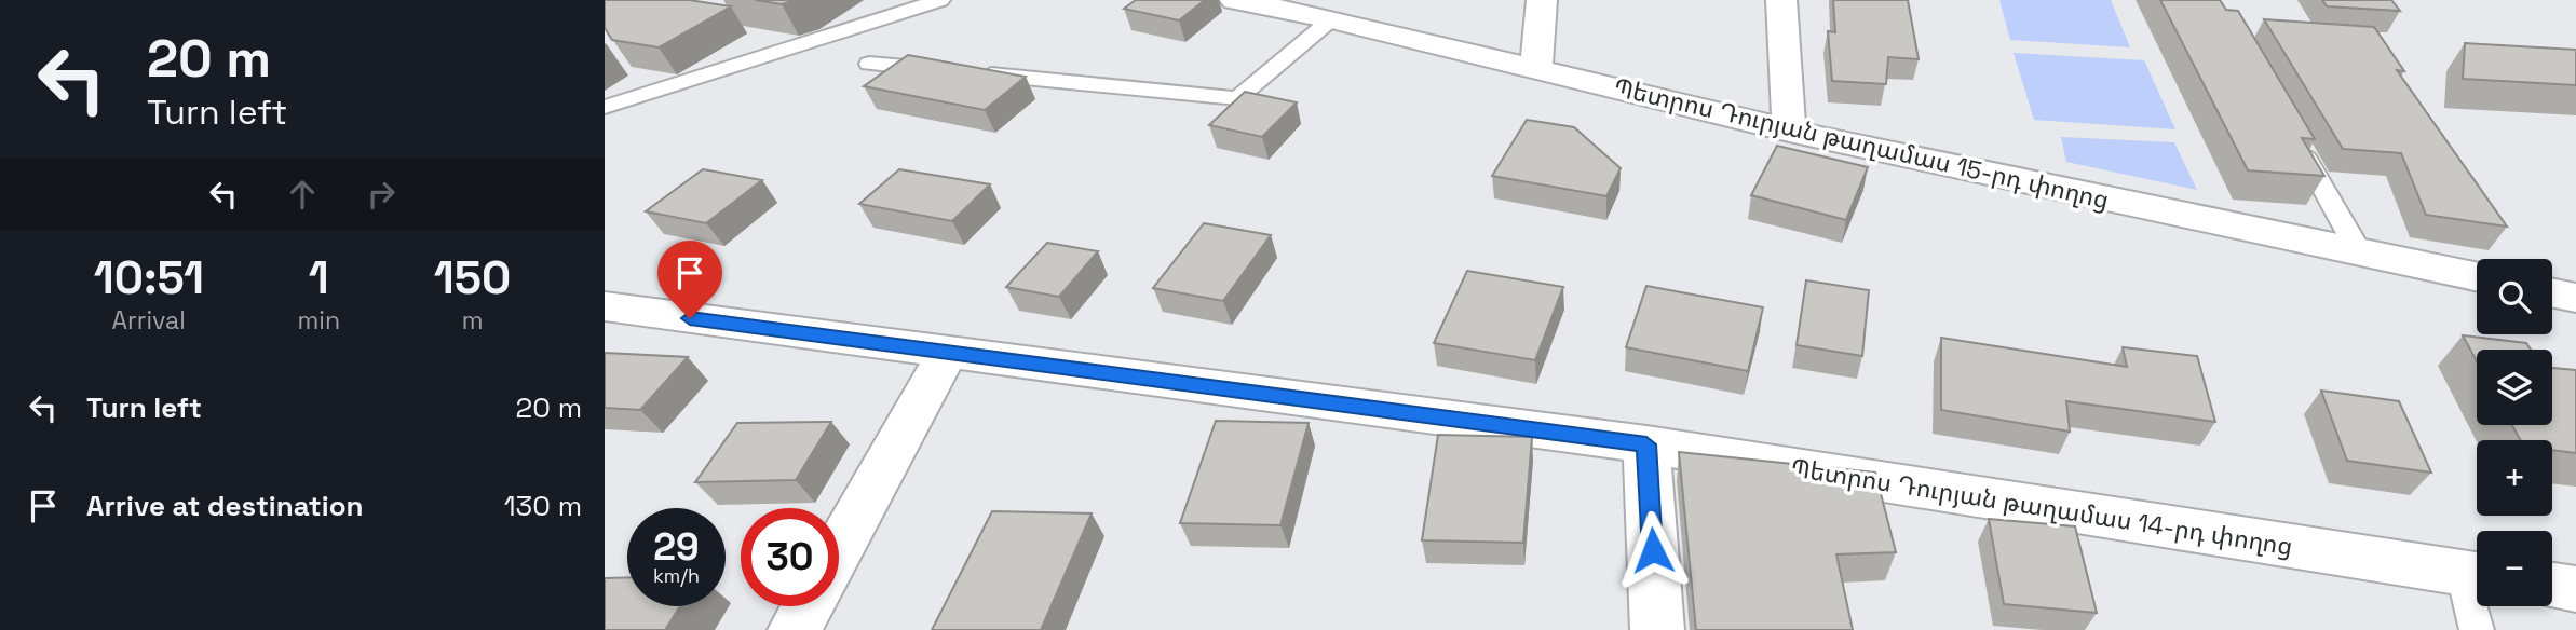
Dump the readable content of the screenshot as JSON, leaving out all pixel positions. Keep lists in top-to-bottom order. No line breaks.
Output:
{"streets":{"street":["Պետրոս Դուրյան թաղամաս 15-րդ փողոց","Պետրոս Դուրյան թաղամաս 14-րդ փողոց"]},"page":{"turn":["20 m","Turn left"],"eta":["10:51","Arrival","1","min","150","m"],"map_buttons":["+","−"],"list":[{"name":"Turn left","value":"20 m"},{"name":"Arrive at destination","value":"130 m"}],"speed":"29 km/h","limit":"30"}}
